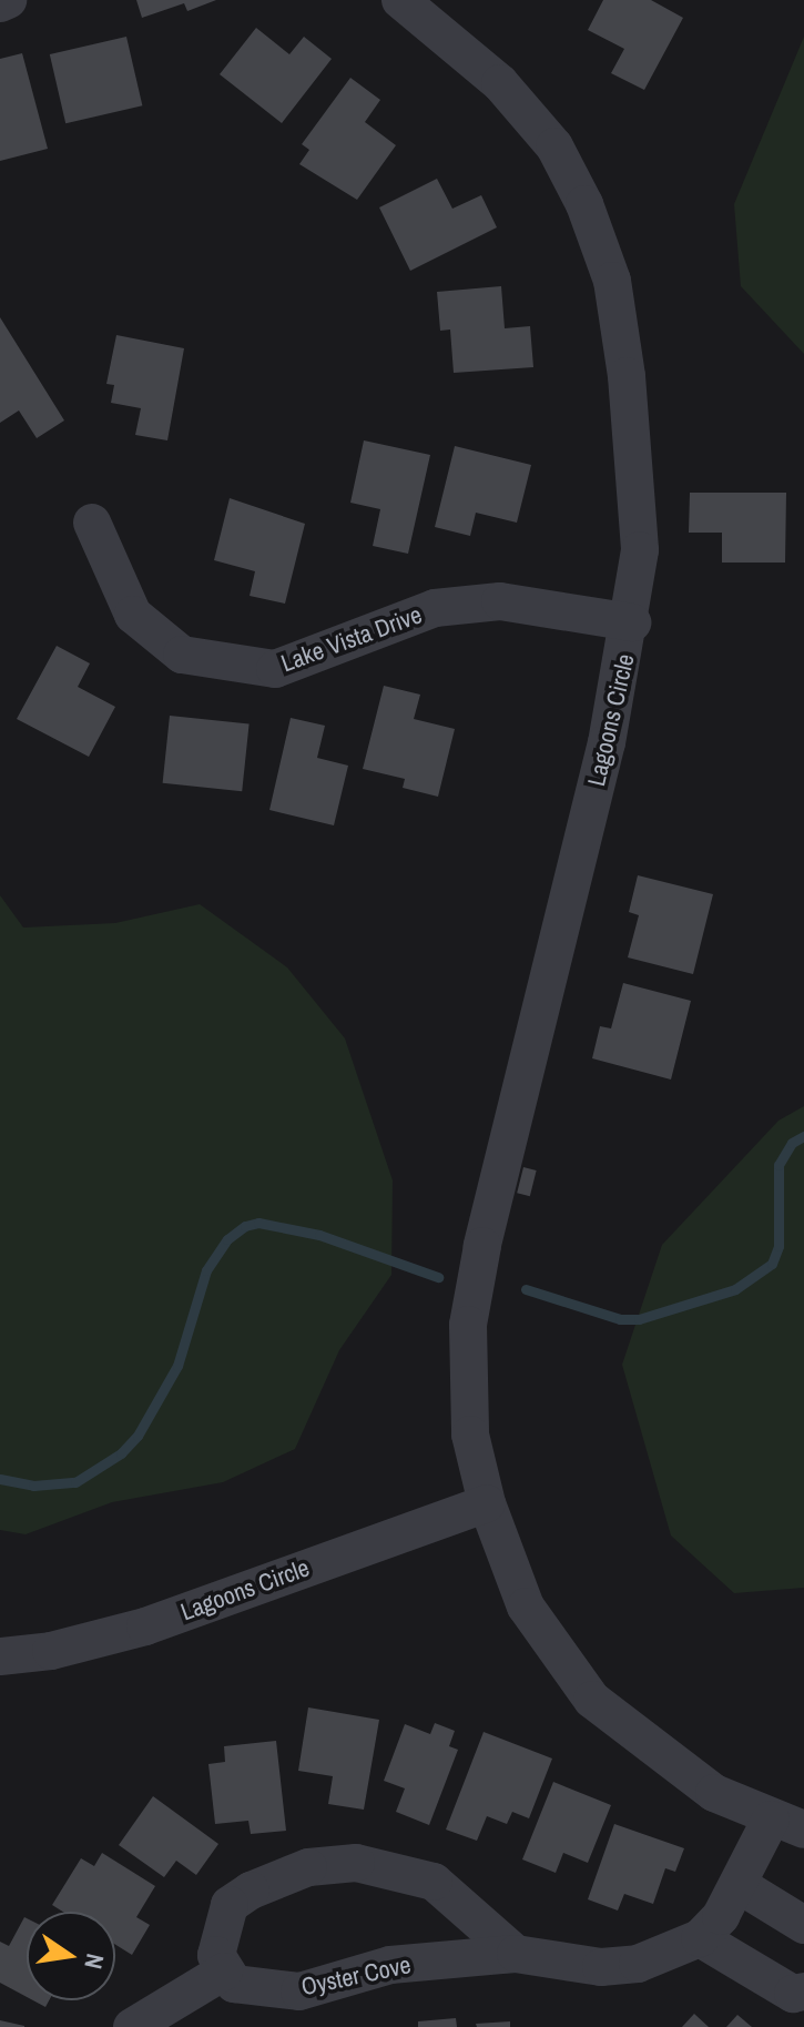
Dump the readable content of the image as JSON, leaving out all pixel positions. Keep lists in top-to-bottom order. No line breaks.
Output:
{"streets":{"street":["Lake Vista Drive","Lagoons Circle","Oyster Cove"]},"crossings":[["Lake Vista Drive","Lagoons Circle"],["Lagoons Circle","Oyster Cove"]],"north":"right"}
